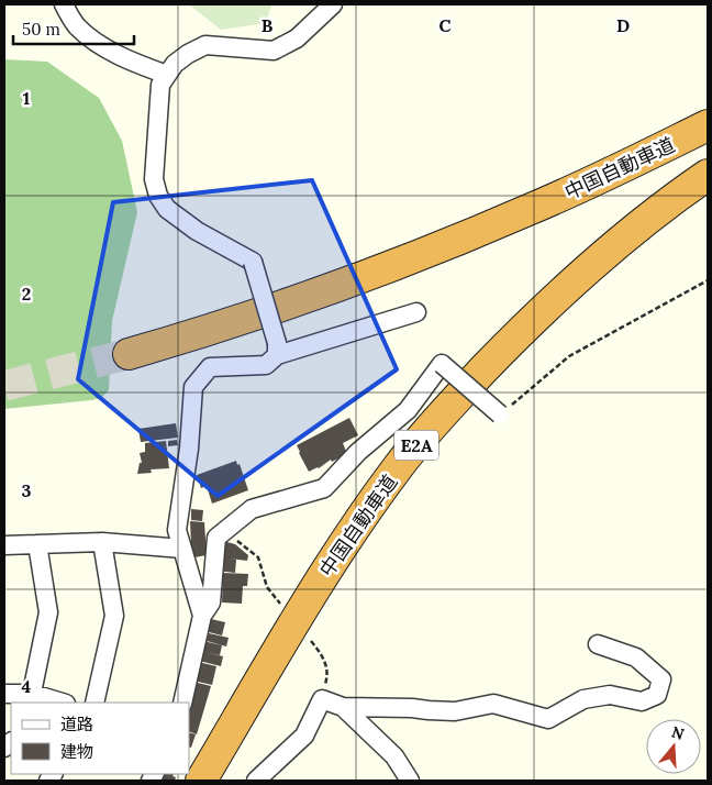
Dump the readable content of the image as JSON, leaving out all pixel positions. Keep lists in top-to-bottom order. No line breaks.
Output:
{"streets":{"highway":["中国自動車道","E2A"]},"legend":["道路","建物"],"scale_bar":"50 m","north":"top","grid":{"columns":["B","C","D"],"rows":["1","2","3","4"]}}
